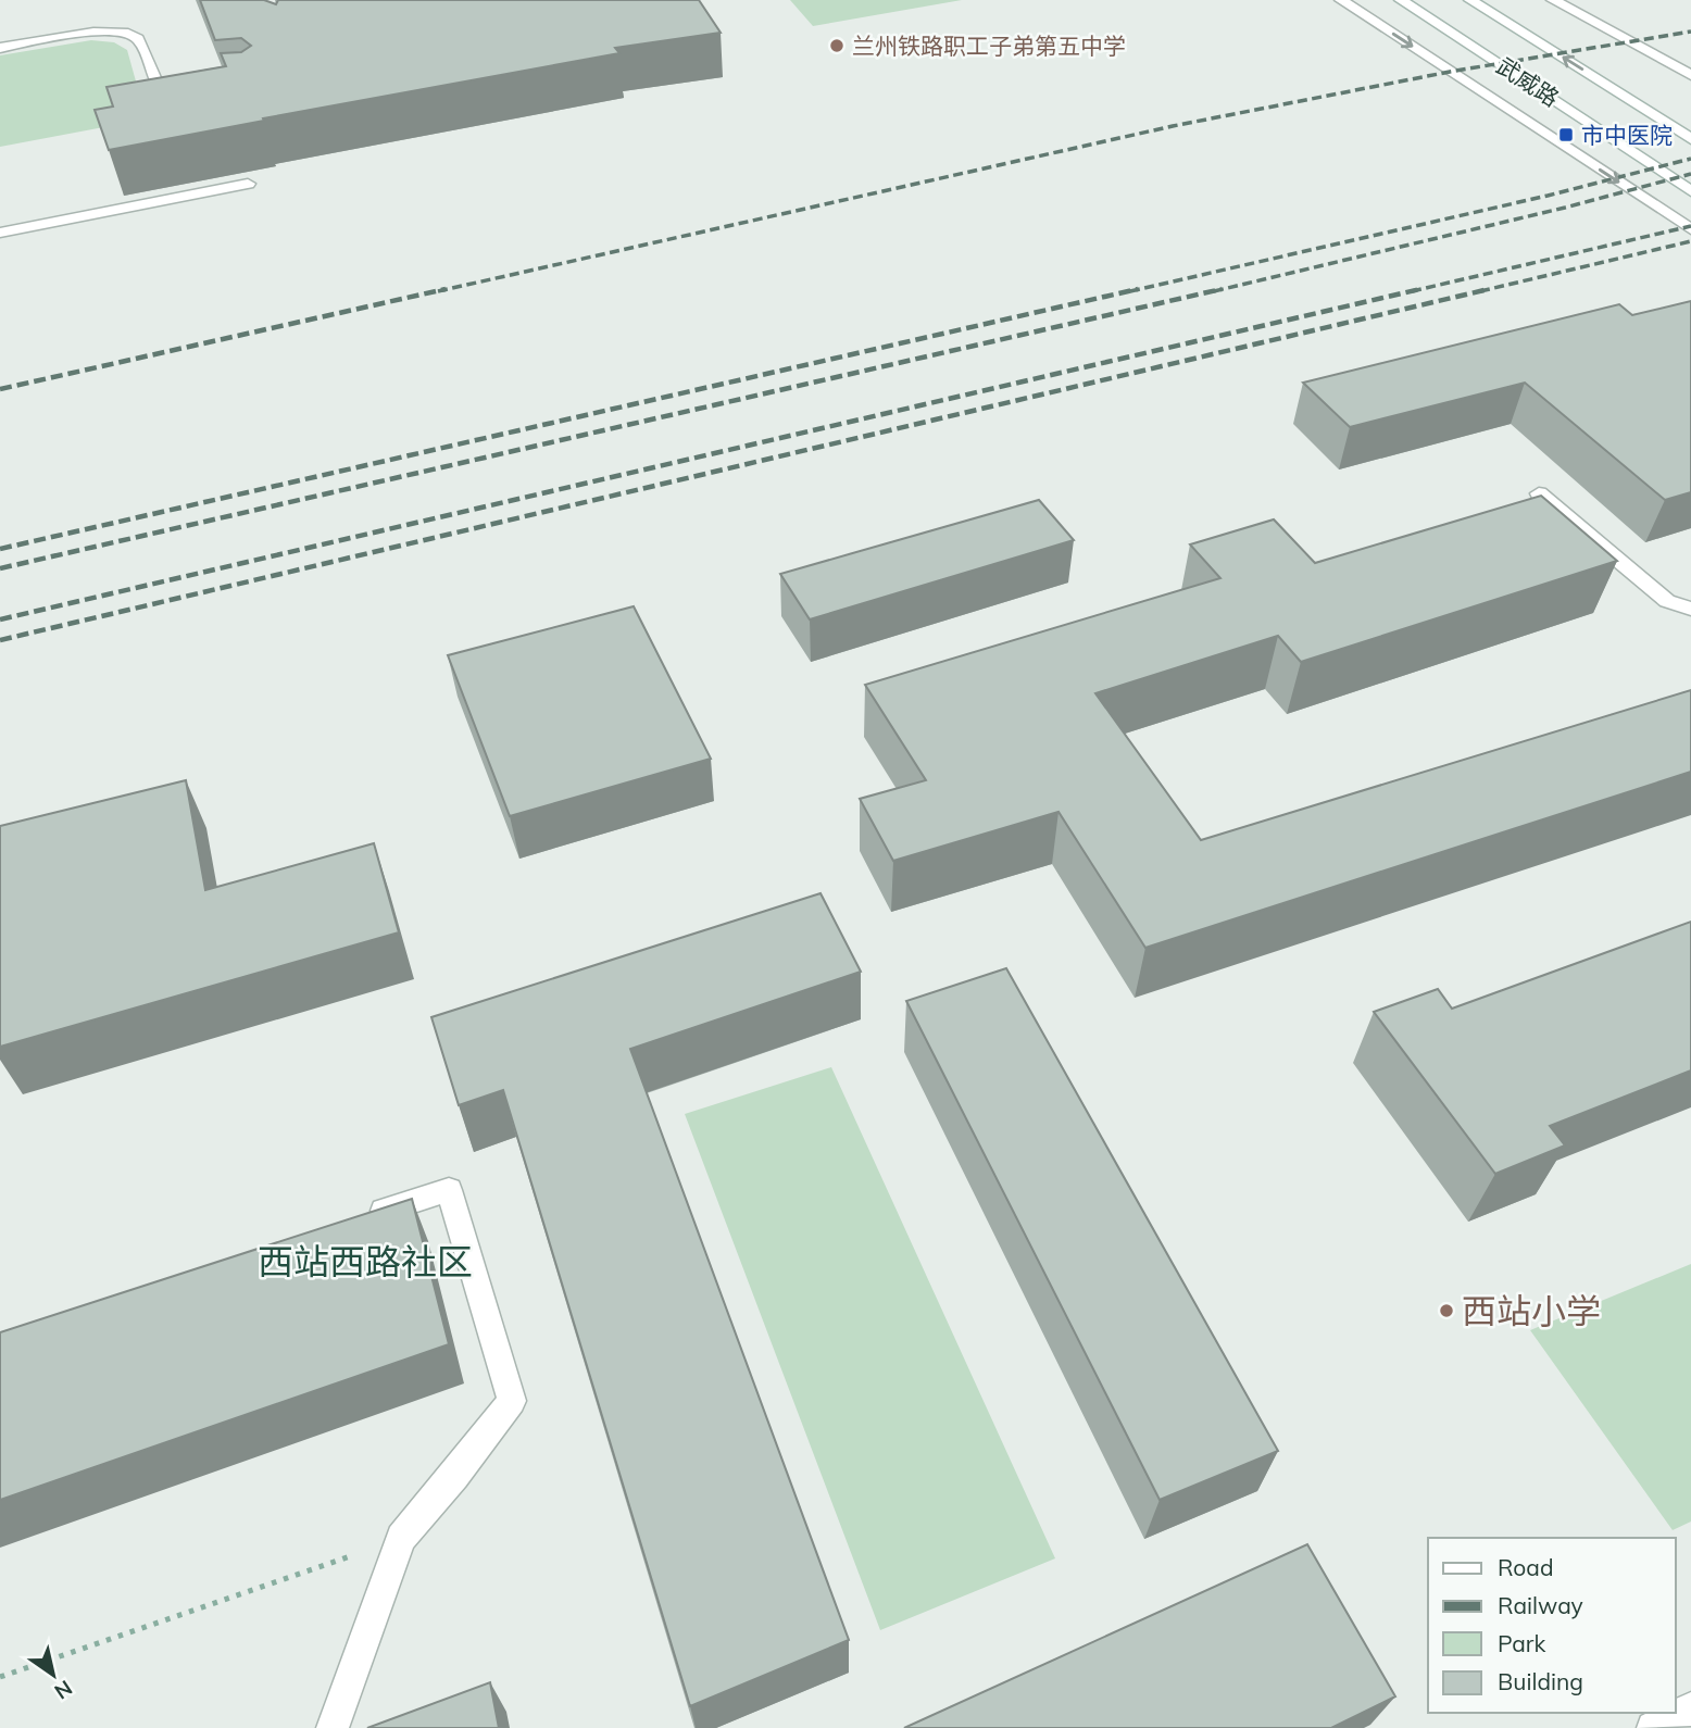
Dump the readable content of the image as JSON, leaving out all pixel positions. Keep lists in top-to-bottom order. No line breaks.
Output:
{"streets":{"main road":["武威路"]},"districts":["西站西路社区"],"places":{"other":["兰州铁路职工子弟第五中学","西站小学"],"transit":["市中医院"]},"legend":["Road","Railway","Park","Building"],"north":"bottom right"}
